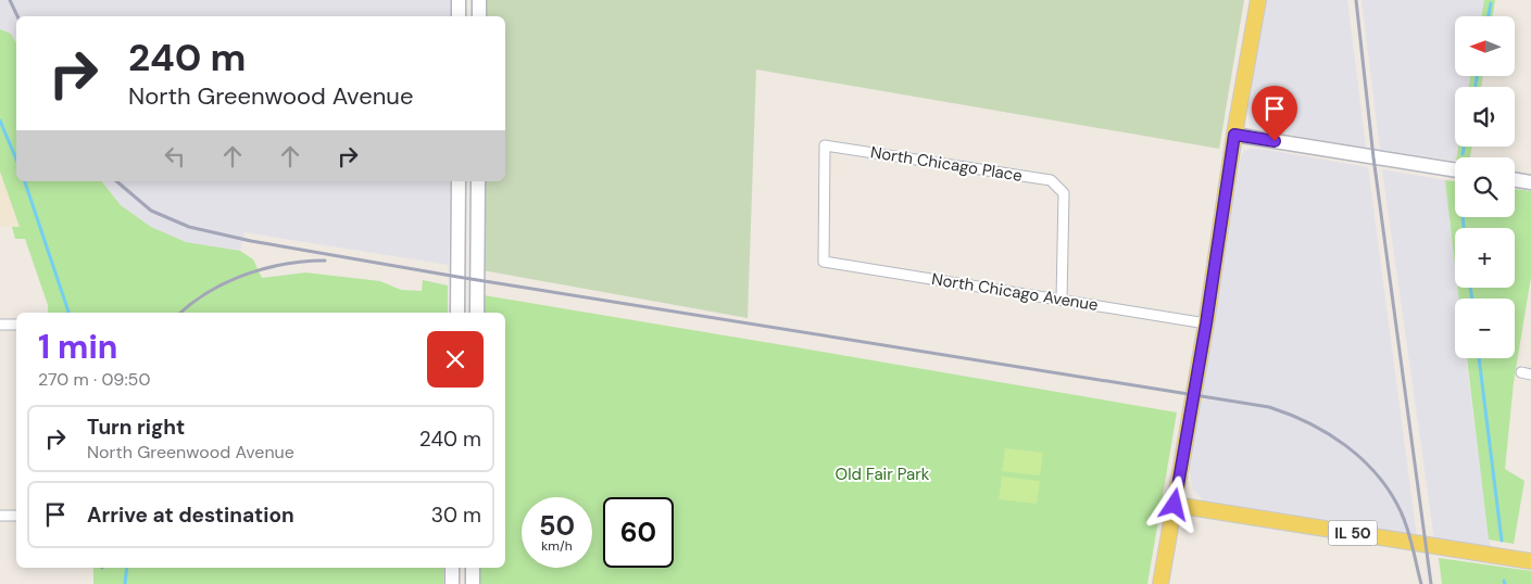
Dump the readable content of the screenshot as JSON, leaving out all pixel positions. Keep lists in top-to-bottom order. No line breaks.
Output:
{"streets":{"main road":["IL 50"],"street":["North Chicago Place","North Chicago Avenue"]},"crossings":[["North Chicago Place","North Chicago Avenue"]],"parks":["Old Fair Park"],"north":"left","page":{"map_buttons":["+","−"],"turn":["240 m","North Greenwood Avenue"],"heading":["1 min","270 m · 09:50"],"list":[{"name":"Turn right","note":"North Greenwood Avenue","value":"240 m"},{"name":"Arrive at destination","value":"30 m"}],"speed":"50 km/h","limit":"60"}}
